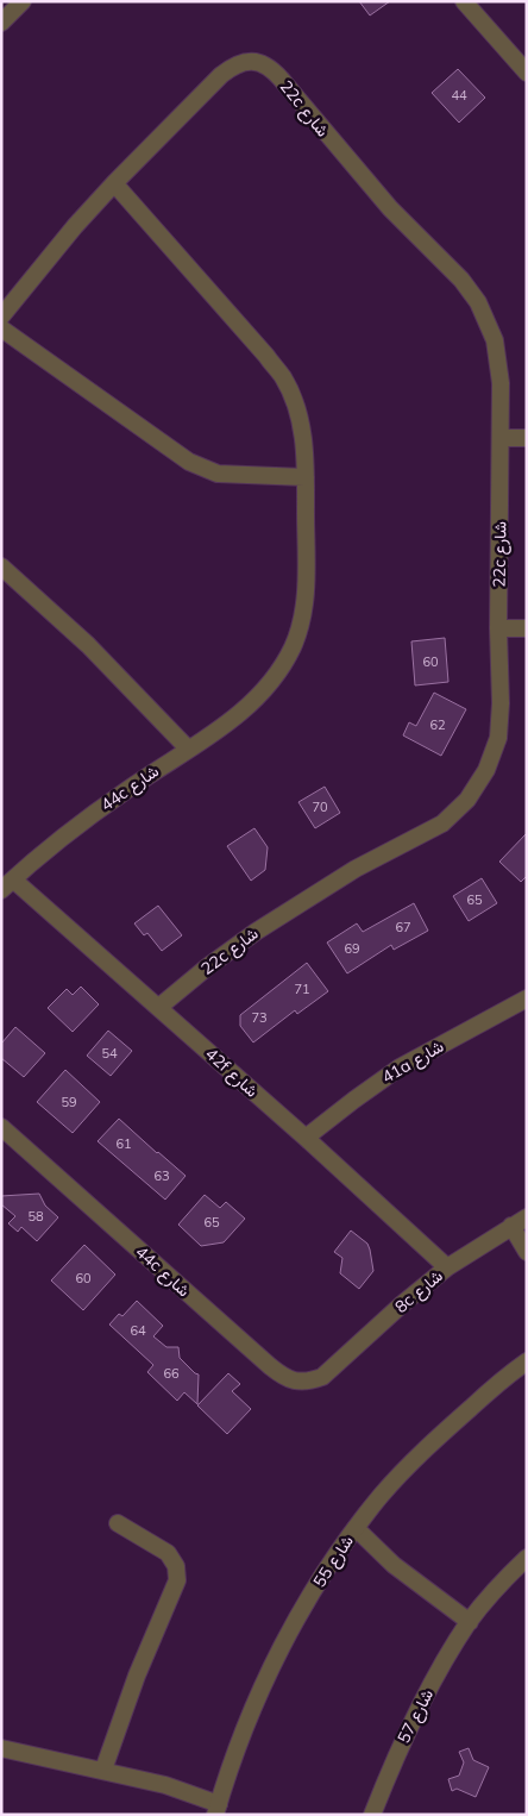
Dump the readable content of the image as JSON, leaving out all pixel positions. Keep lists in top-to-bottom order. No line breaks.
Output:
{"streets":{"street":["22c شارع","44c شارع","41a شارع","42f شارع","8c شارع","شارع 55","شارع 57"]},"crossings":[["22c شارع","44c شارع"],["22c شارع","42f شارع"],["44c شارع","42f شارع"],["44c شارع","8c شارع"],["41a شارع","42f شارع"],["42f شارع","8c شارع"]],"house_numbers":["44","60","62","70","65","67","69","71","73","54","59","61","63","58","65","60","64","66"]}
